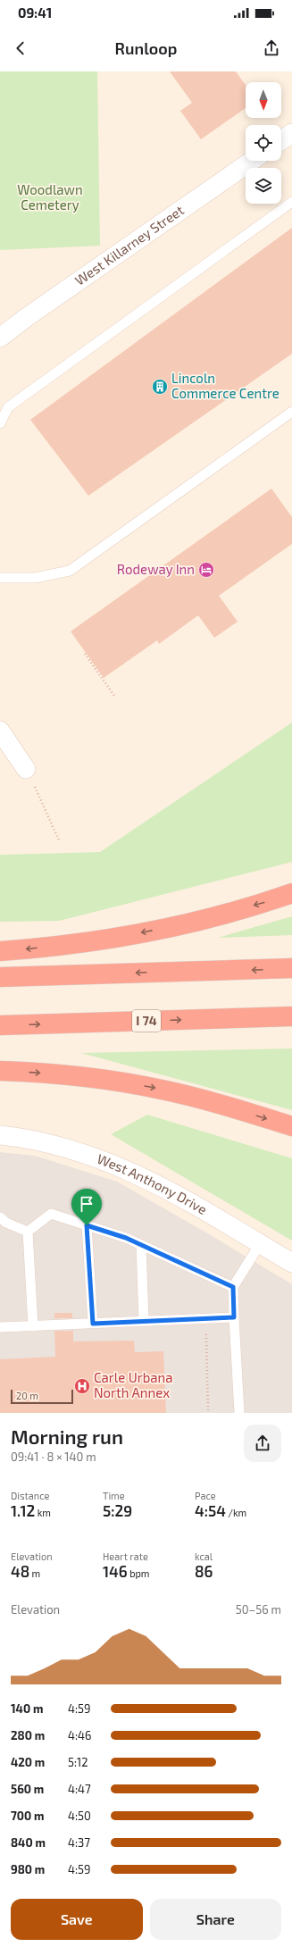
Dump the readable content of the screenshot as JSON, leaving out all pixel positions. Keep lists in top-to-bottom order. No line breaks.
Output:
{"streets":{"highway":["I 74"],"street":["West Killarney Street","West Anthony Drive"]},"parks":["Woodlawn Cemetery"],"places":{"building":["Lincoln Commerce Centre"],"hotel":["Rodeway Inn"],"hospital":["Carle Urbana North Annex"]},"scale_bar":"20 m","north":"bottom","page":{"status":"09:41","header":"Runloop","scale":"20 m","heading":["Morning run","09:41 · 8 × 140 m"],"stats":[["Distance","1.12 km"],["Time","5:29"],["Pace","4:54 /km"],["Elevation","48 m"],["Heart rate","146 bpm"],["kcal","86"]],"chart":["Elevation","50–56 m"],"list":[{"name":"140 m","note":"4:59"},{"name":"280 m","note":"4:46"},{"name":"420 m","note":"5:12"},{"name":"560 m","note":"4:47"},{"name":"700 m","note":"4:50"},{"name":"840 m","note":"4:37"},{"name":"980 m","note":"4:59"}],"buttons":["Save","Share"]}}
